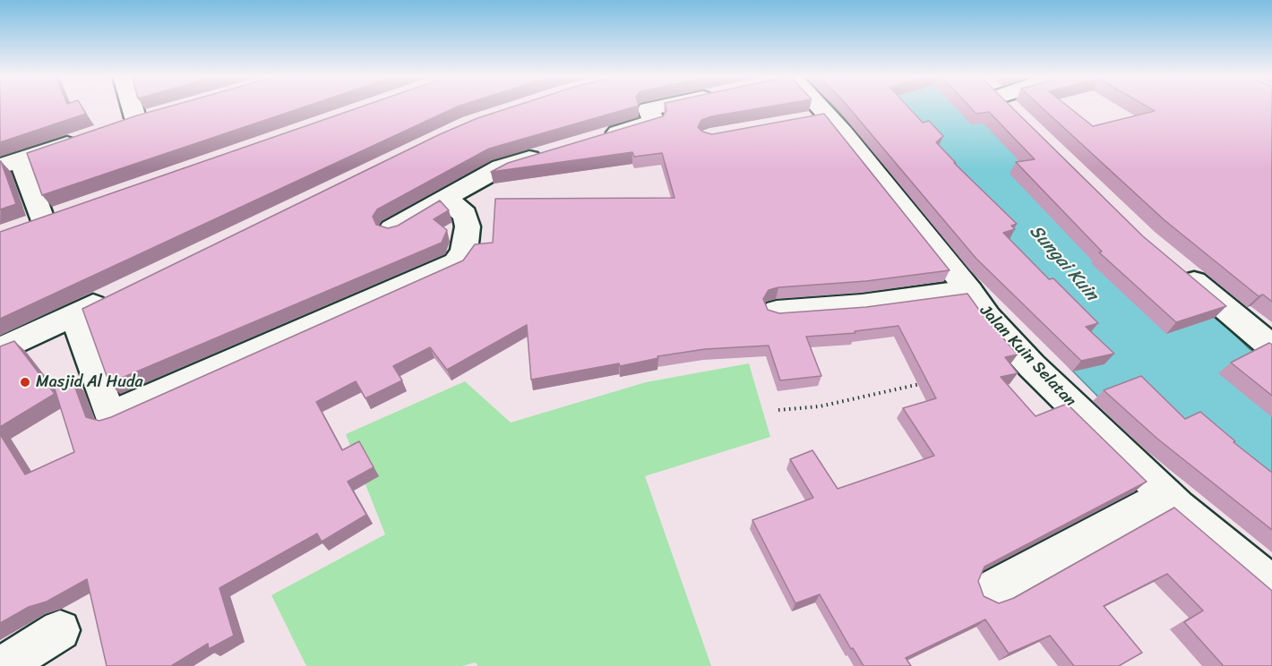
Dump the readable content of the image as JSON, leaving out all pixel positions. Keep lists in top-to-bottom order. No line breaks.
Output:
{"streets":{"street":["Jalan Kuin Selatan"]},"water":["Sungai Kuin"],"places":["Masjid Al Huda"]}
